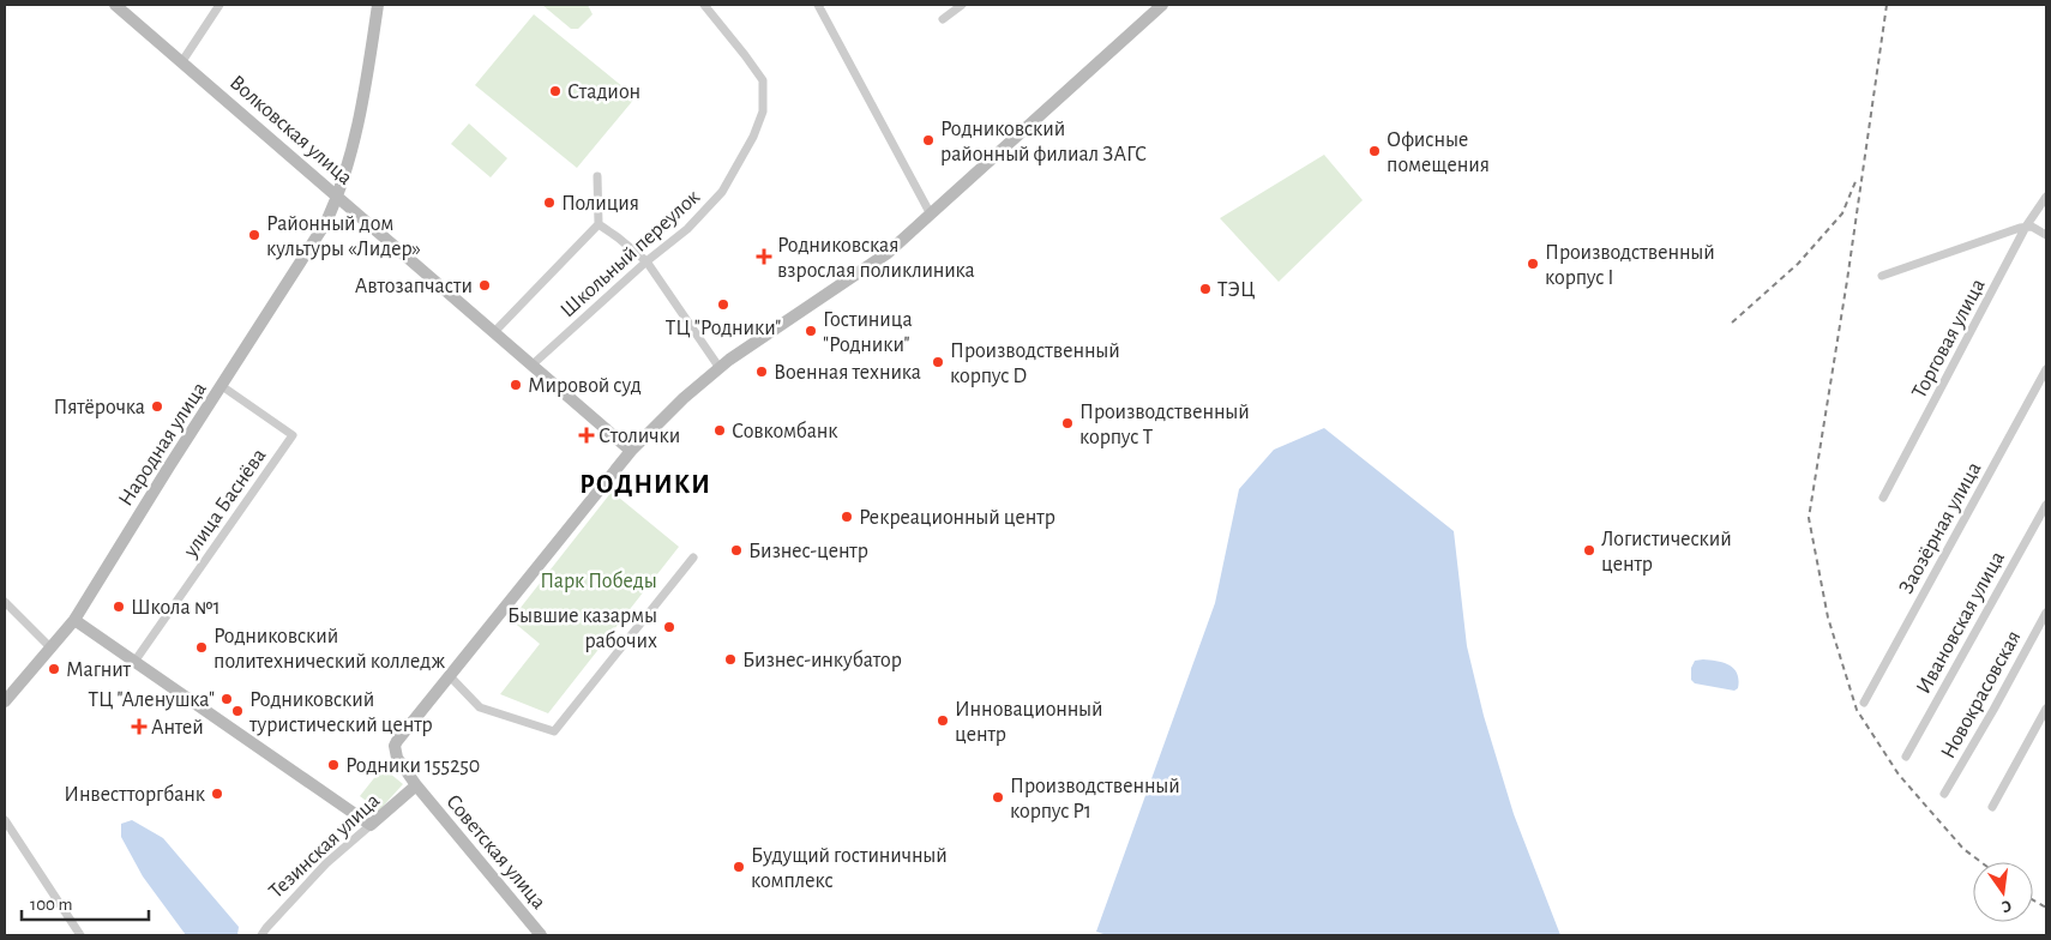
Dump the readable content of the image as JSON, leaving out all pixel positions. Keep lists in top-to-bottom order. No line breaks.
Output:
{"streets":{"main road":["Волковская улица","Народная улица","Тезинская улица","Советская улица"],"street":["Школьный переулок","Торговая улица","улица Баснёва","Заозёрная улица","Ивановская улица","Новокрасовская"]},"crossings":[["Волковская улица","Школьный переулок"],["Волковская улица","Народная улица"],["Волковская улица","Советская улица"],["Народная улица","улица Баснёва"],["Тезинская улица","Советская улица"]],"districts":["РОДНИКИ"],"parks":["Парк Победы"],"places":{"other":["Стадион","Родниковский районный филиал ЗАГС","Офисные помещения","Полиция","Районный дом культуры «Лидер»","Производственный корпус I","Автозапчасти","ТЭЦ","ТЦ \"Родники\"","Гостиница \"Родники\"","Производственный корпус D","Военная техника","Мировой суд","Пятёрочка","Производственный корпус T","Совкомбанк","Рекреационный центр","Бизнес-центр","Логистический центр","Школа №1","Бывшие казармы рабочих","Родниковский политехнический колледж","Бизнес-инкубатор","Магнит","ТЦ \"Аленушка\"","Родниковский туристический центр","Инновационный центр","Родники 155250","Инвестторгбанк","Производственный корпус P1","Будущий гостиничный комплекс"],"health":["Родниковская взрослая поликлиника","Столички","Антей"]},"scale_bar":"100 m","north":"bottom"}
